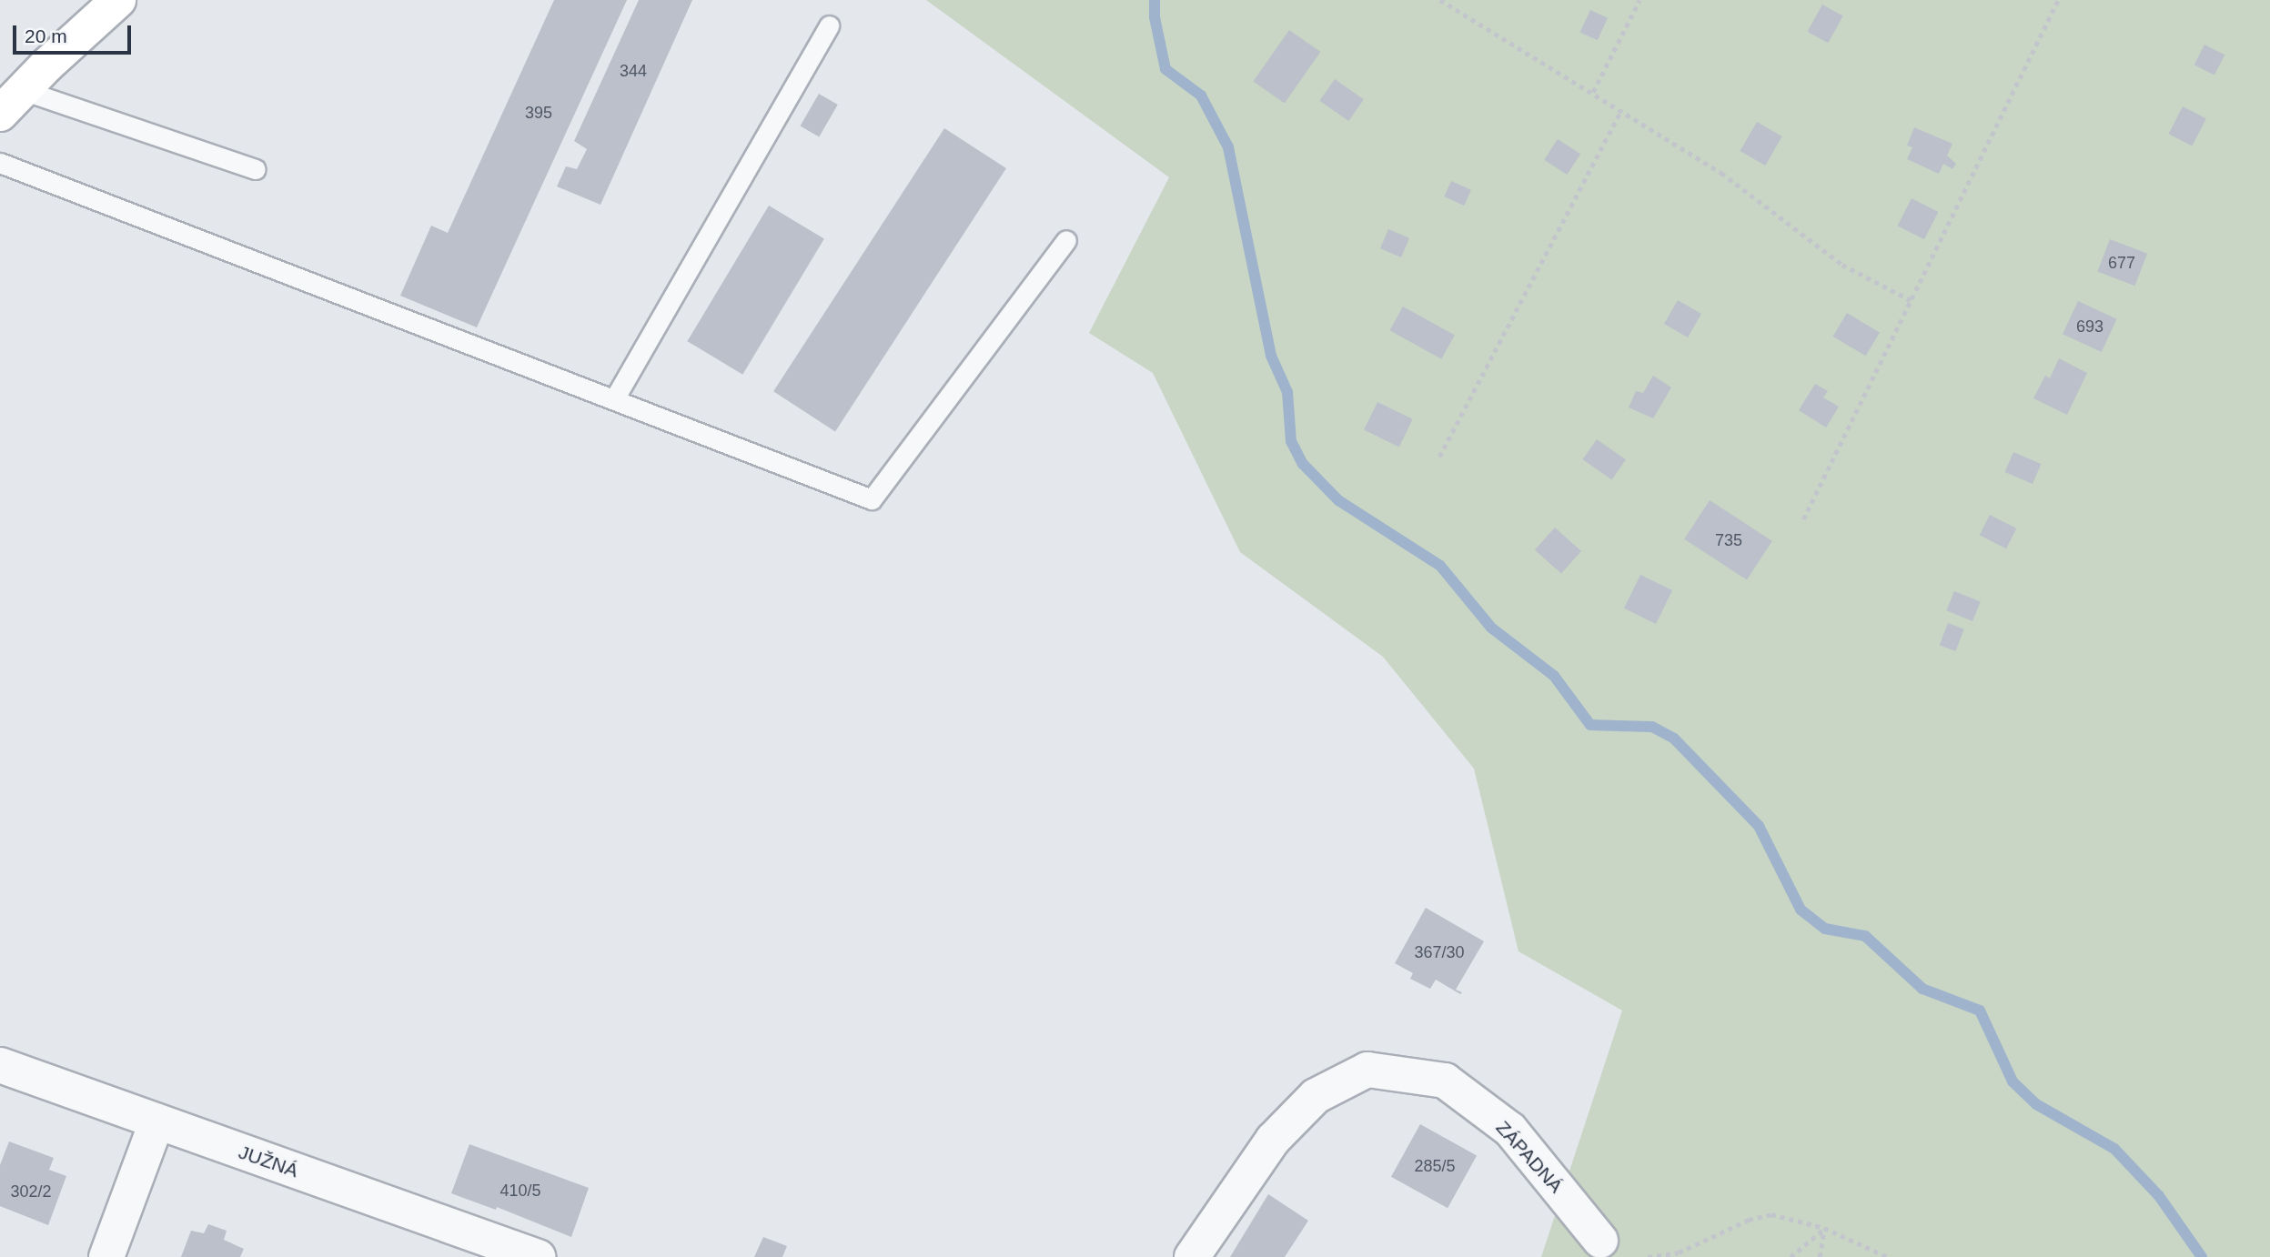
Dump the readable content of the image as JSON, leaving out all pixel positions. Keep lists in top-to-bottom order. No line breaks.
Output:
{"streets":{"street":["ZÁPADNÁ","JUŽNÁ"]},"house_numbers":["344","395","677","693","735","367/30","285/5","410/5","302/2"],"scale_bar":"20 m"}
